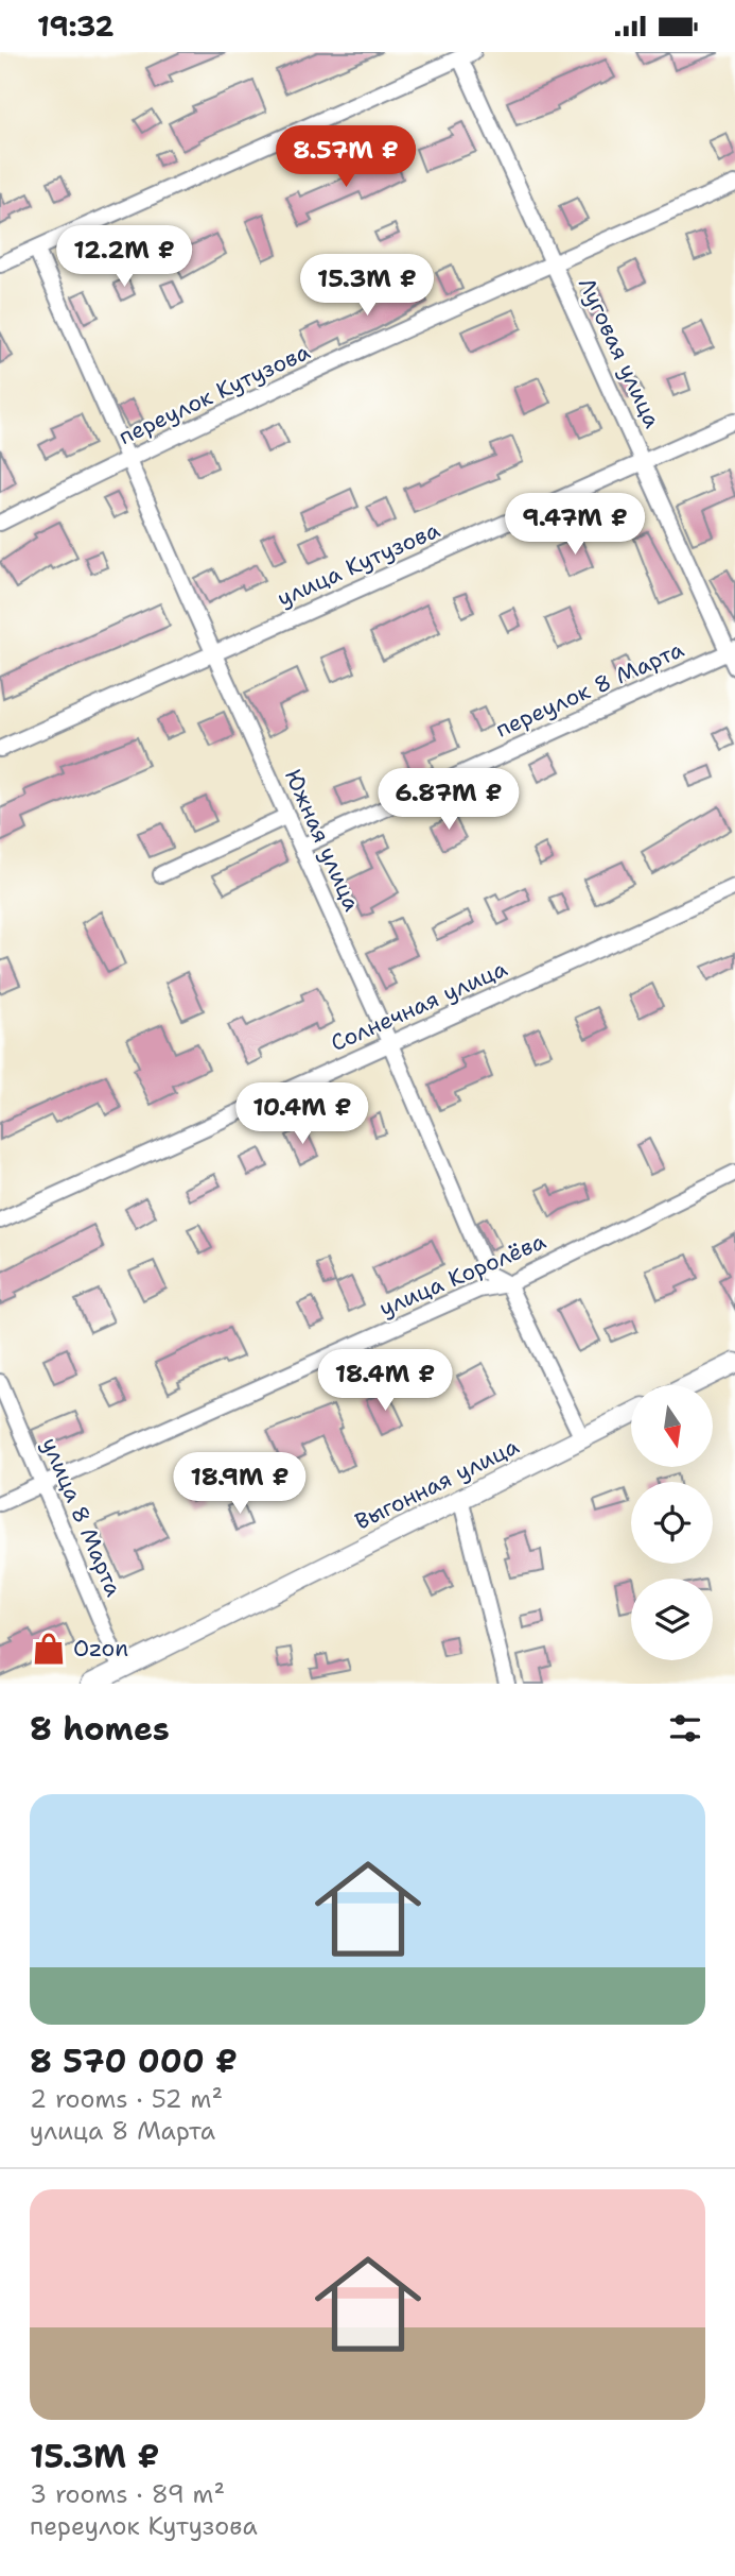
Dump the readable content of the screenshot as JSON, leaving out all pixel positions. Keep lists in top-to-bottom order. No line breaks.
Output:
{"streets":{"street":["Луговая улица","переулок Кутузова","улица Кутузова","переулок 8 Марта","Южная улица","Солнечная улица","улица Королёва","Выгонная улица","улица 8 Марта"]},"crossings":[["Луговая улица","переулок Кутузова"],["Луговая улица","улица Кутузова"],["Луговая улица","переулок 8 Марта"],["переулок Кутузова","Южная улица"],["улица Кутузова","Южная улица"],["переулок 8 Марта","Южная улица"],["Южная улица","Солнечная улица"],["Южная улица","улица Королёва"],["Южная улица","Выгонная улица"],["улица Королёва","улица 8 Марта"],["Выгонная улица","улица 8 Марта"]],"places":{"shop":["Ozon"]},"north":"bottom","page":{"status":"19:32","price":["8.57M ₽","12.2M ₽","15.3M ₽","9.47M ₽","6.87M ₽","10.4M ₽","18.4M ₽","18.9M ₽"],"heading":"8 homes","list":[{"name":"8 570 000 ₽","note":"2 rooms · 52 m² · улица 8 Марта"},{"name":"15.3M ₽","note":"3 rooms · 89 m² · переулок Кутузова"}]}}
